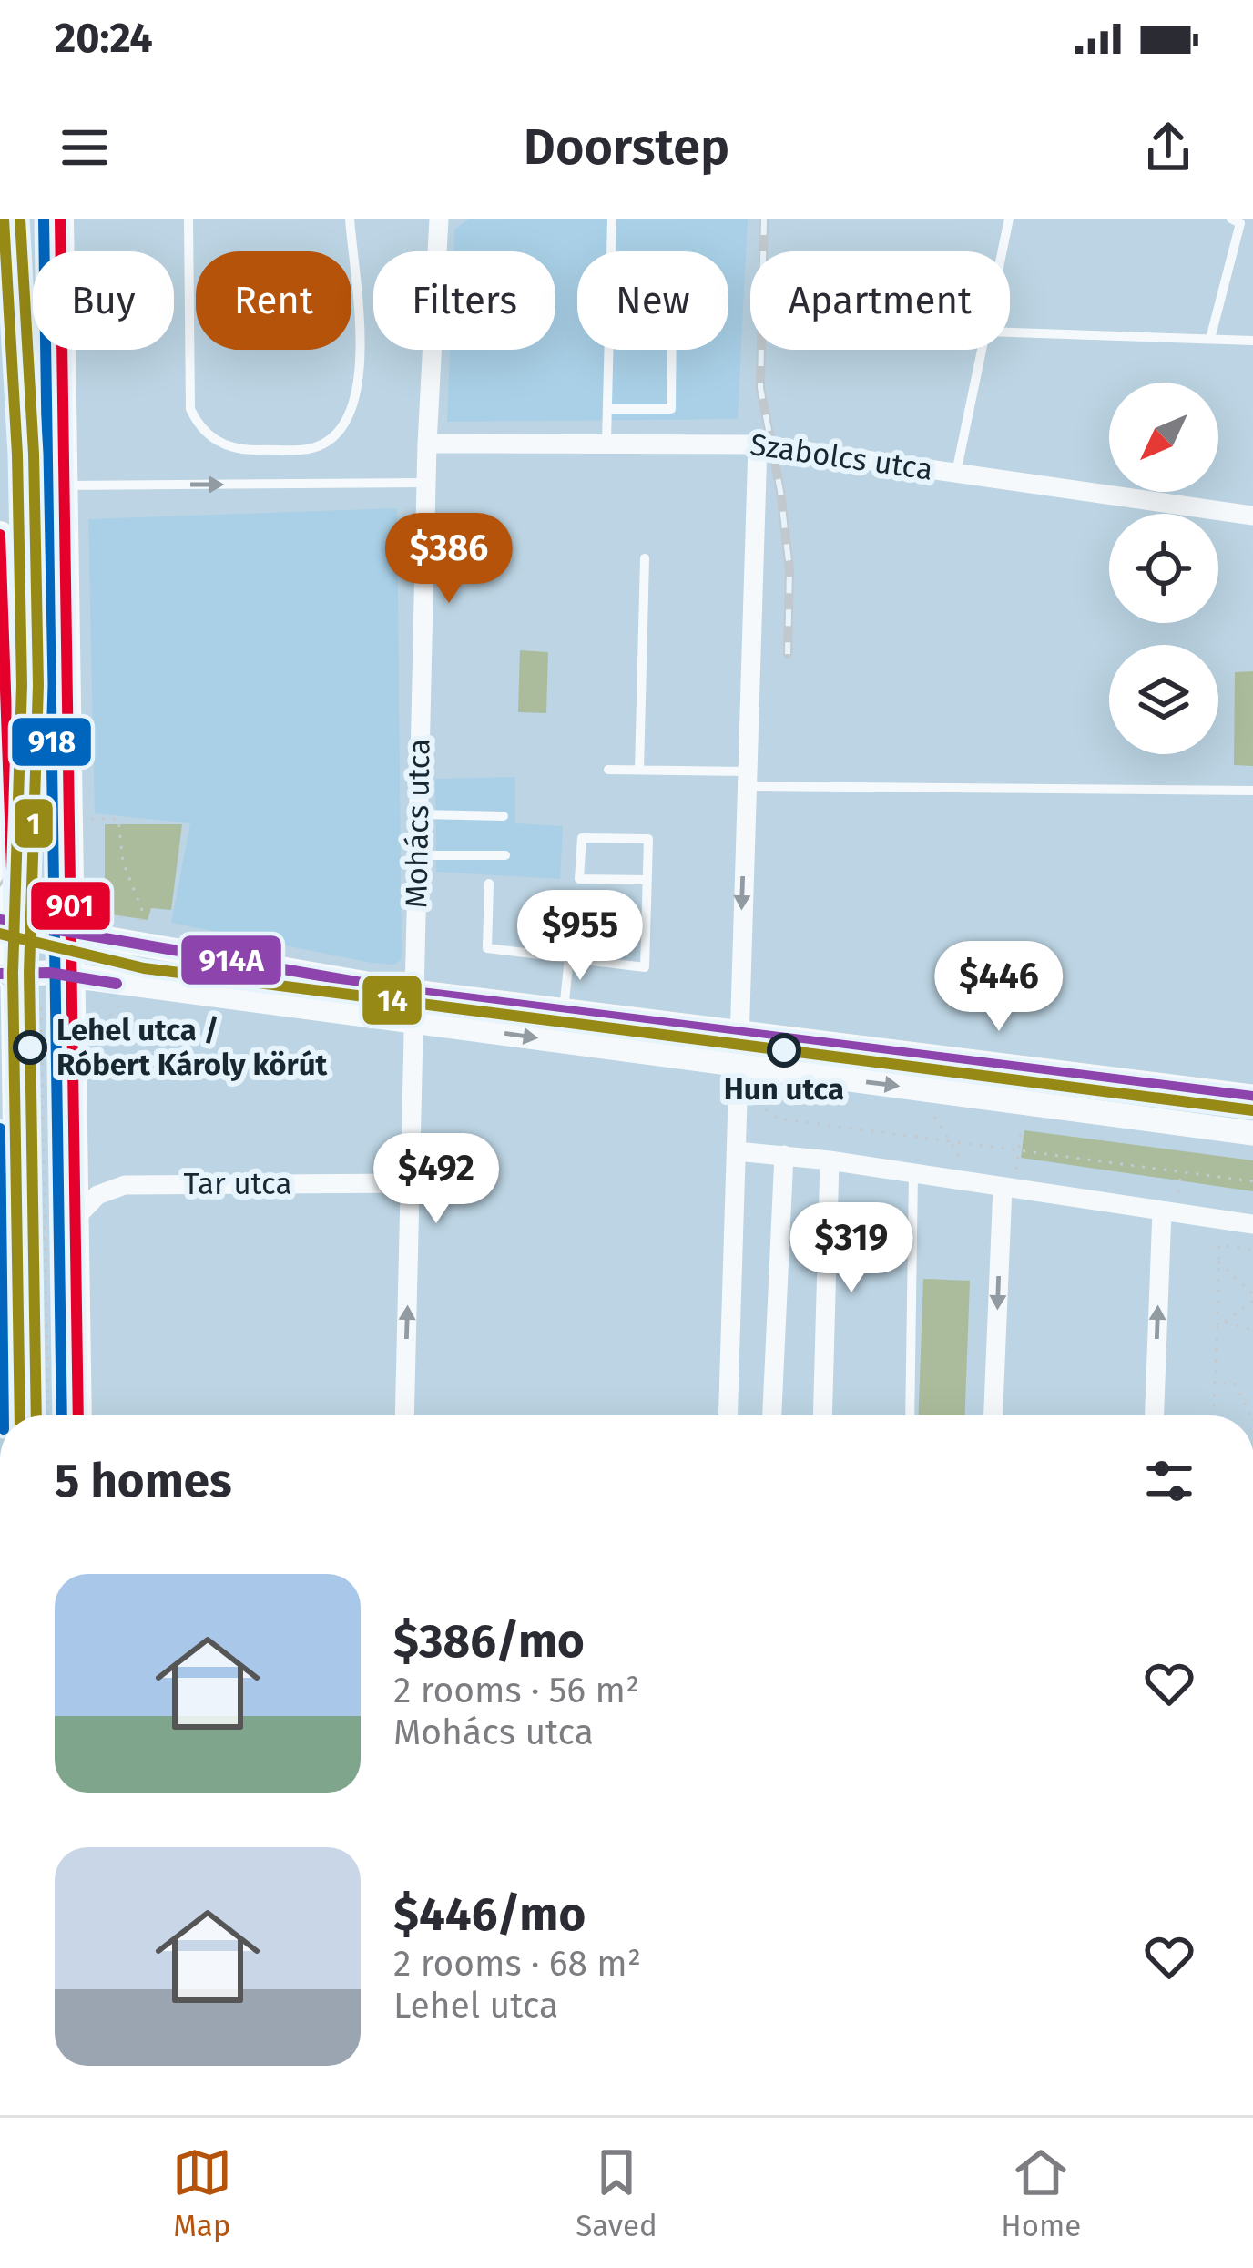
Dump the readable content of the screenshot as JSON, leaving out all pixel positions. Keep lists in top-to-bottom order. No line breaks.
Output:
{"streets":{"street":["Szabolcs utca","Mohács utca","Tar utca"]},"crossings":[["Szabolcs utca","Mohács utca"],["Mohács utca","Tar utca"]],"places":["Lehel utca / Róbert Károly körút","Hun utca"],"lines":["transit line 1","transit line 901","transit line 918","transit line 914A","transit line 14"],"north":"bottom left","page":{"status":"20:24","header":"Doorstep","chip":["Buy","Rent","Filters","New","Apartment"],"price":["$386","$955","$446","$492","$319"],"heading":"5 homes","list":[{"name":"$386/mo","note":"2 rooms · 56 m² · Mohács utca"},{"name":"$446/mo","note":"2 rooms · 68 m² · Lehel utca"}],"tabs":["Map","Saved","Home"]}}
